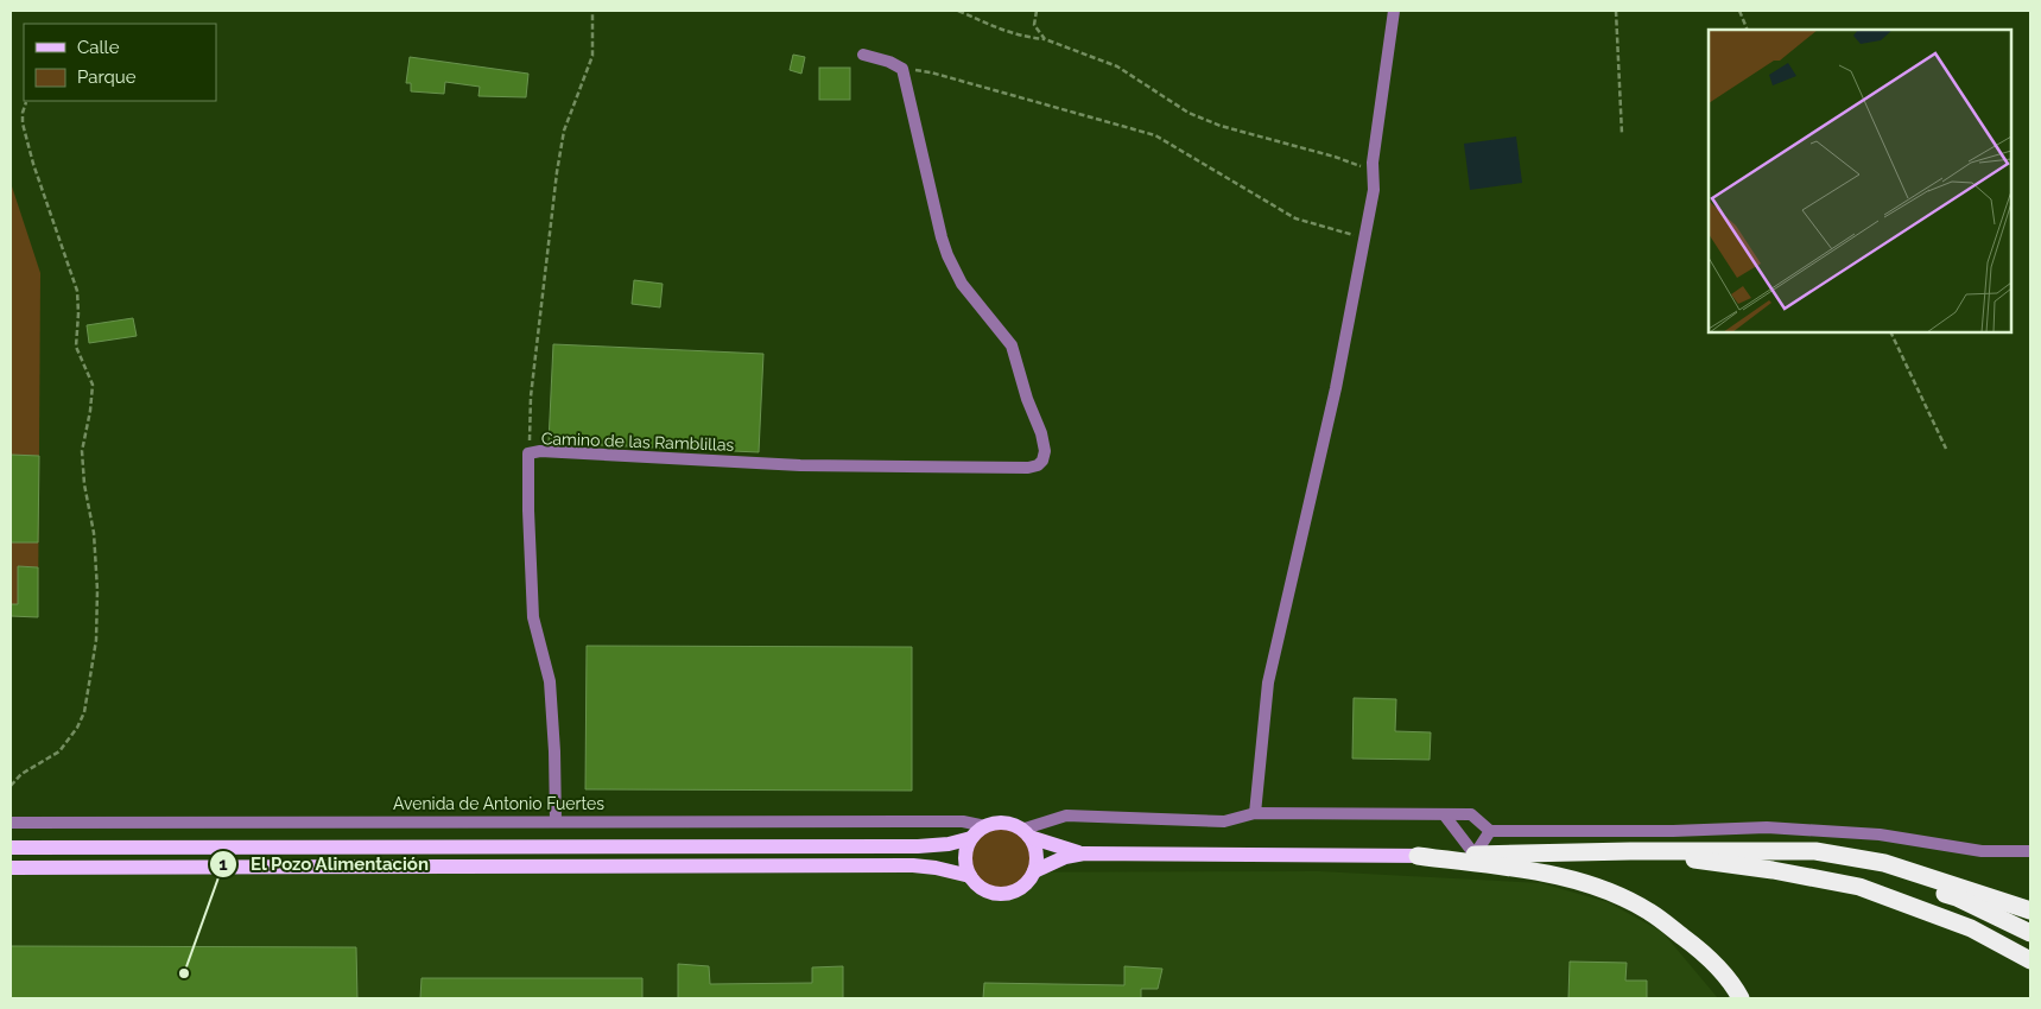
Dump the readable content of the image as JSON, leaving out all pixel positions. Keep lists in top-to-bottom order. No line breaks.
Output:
{"streets":{"street":["Camino de las Ramblillas","Avenida de Antonio Fuertes"]},"crossings":[["Camino de las Ramblillas","Avenida de Antonio Fuertes"]],"places":["El Pozo Alimentación"],"legend":["Calle","Parque"]}
